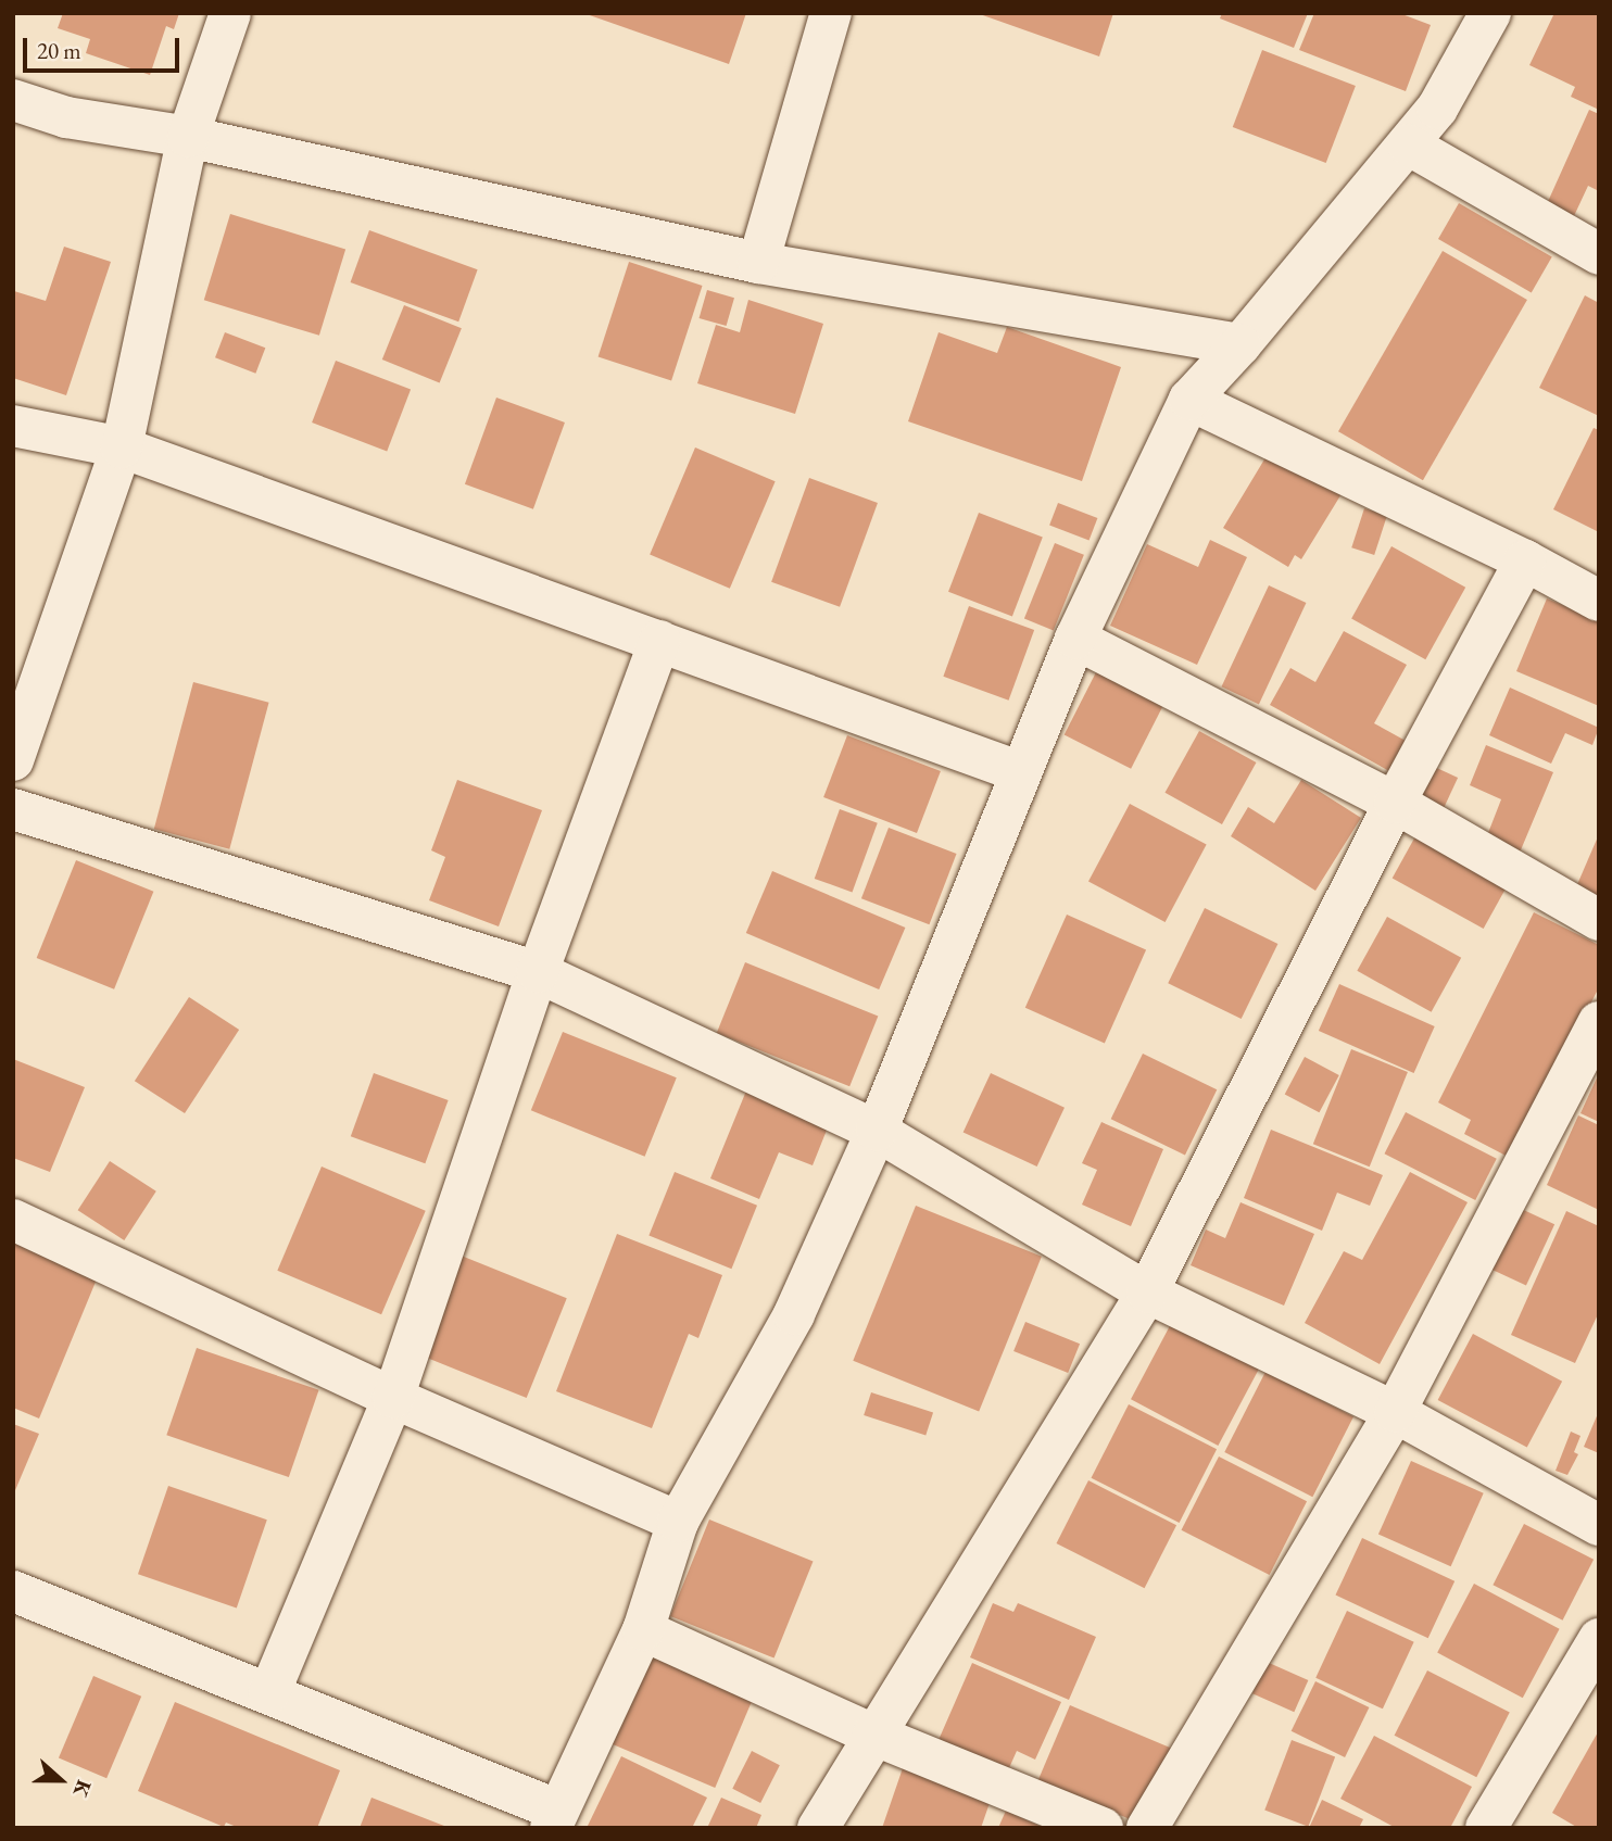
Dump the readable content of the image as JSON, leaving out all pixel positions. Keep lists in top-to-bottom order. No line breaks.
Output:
{"scale_bar":"20 m","north":"right"}
